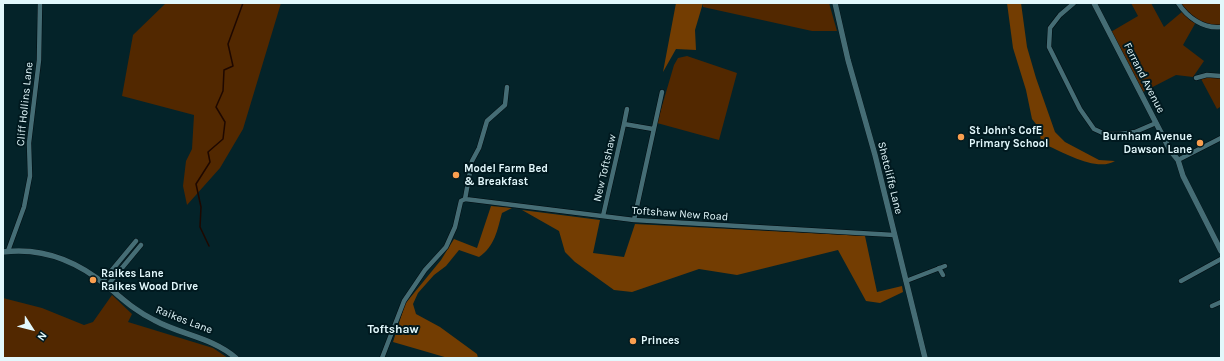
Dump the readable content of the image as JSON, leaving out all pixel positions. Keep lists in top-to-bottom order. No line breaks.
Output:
{"streets":{"street":["Ferrand Avenue","Cliff Hollins Lane","New Toftshaw","Shetcliffe Lane","Toftshaw New Road","Raikes Lane"]},"crossings":[["Cliff Hollins Lane","Raikes Lane"],["New Toftshaw","Toftshaw New Road"],["Shetcliffe Lane","Toftshaw New Road"]],"districts":["Toftshaw"],"places":["St John's CofE Primary School","Burnham Avenue Dawson Lane","Model Farm Bed & Breakfast","Raikes Lane Raikes Wood Drive","Princes"],"north":"bottom right"}
